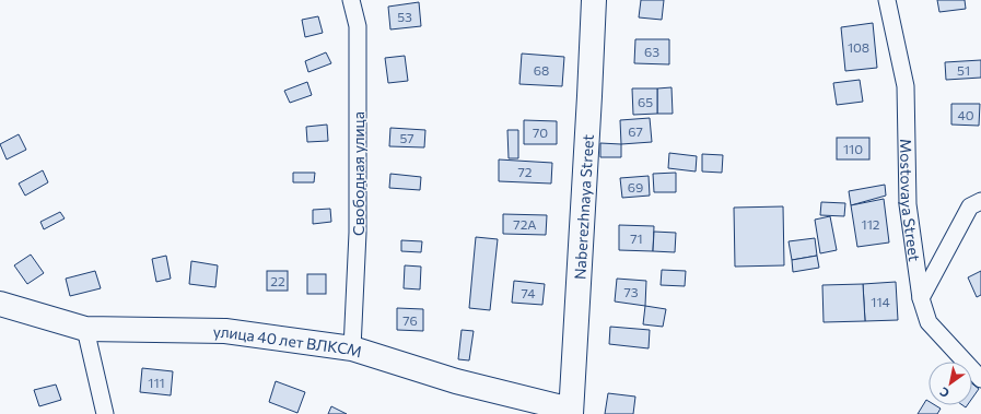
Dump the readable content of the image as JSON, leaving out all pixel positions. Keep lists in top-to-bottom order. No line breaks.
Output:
{"streets":{"street":["Свободная улица","Mostovaya Street","Naberezhnaya Street","улица 40 лет ВЛКСМ"]},"crossings":[["Свободная улица","улица 40 лет ВЛКСМ"],["Naberezhnaya Street","улица 40 лет ВЛКСМ"]],"house_numbers":["53","108","63","68","51","65","40","67","70","57","110","72","69","72А","112","71","22","73","74","114","76","111"],"north":"bottom left"}
